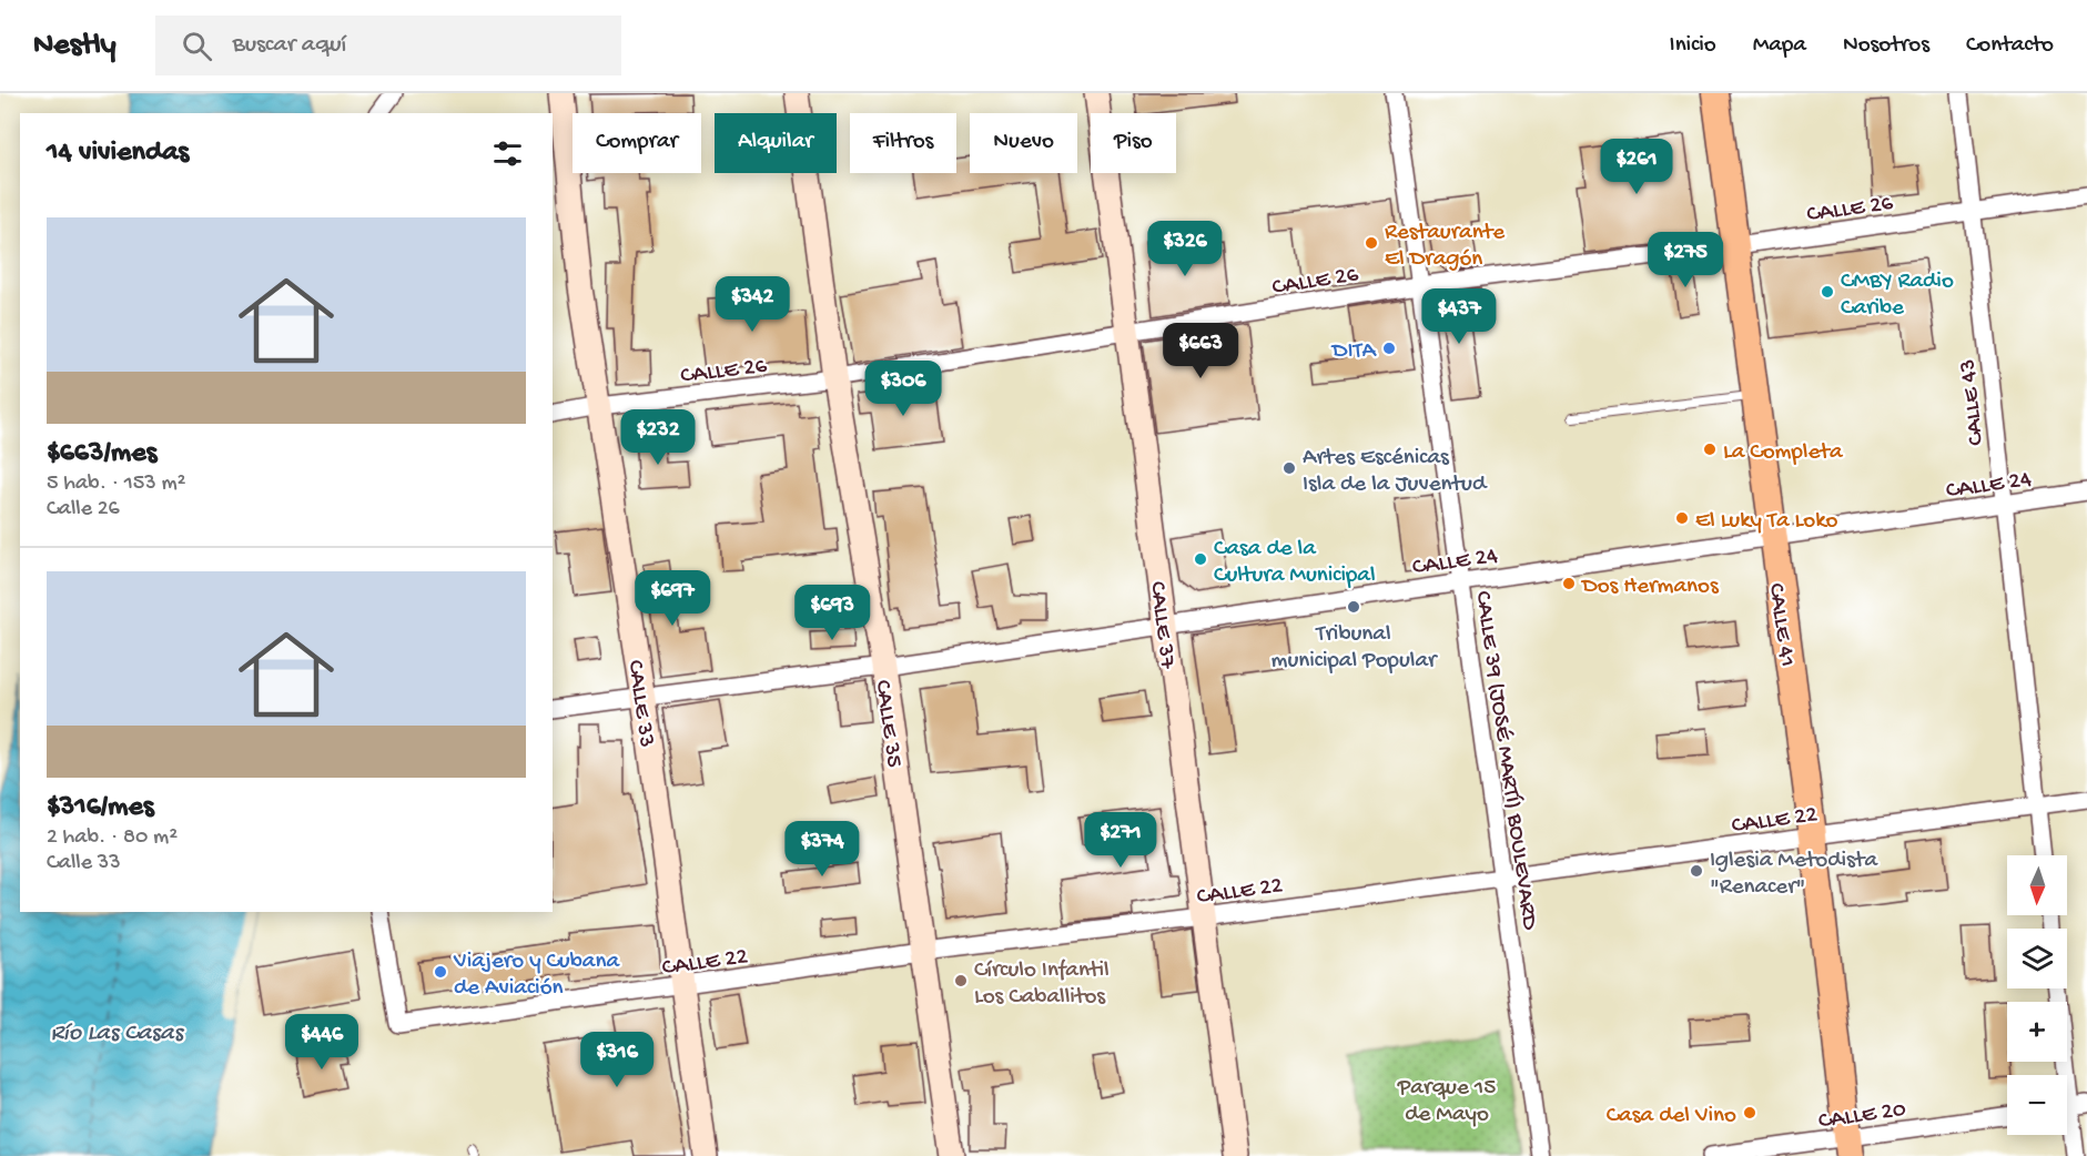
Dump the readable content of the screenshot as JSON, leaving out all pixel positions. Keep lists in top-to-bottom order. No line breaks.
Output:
{"streets":{"main road":["CALLE 41"],"street":["CALLE 26","CALLE 43","CALLE 24","CALLE 37","CALLE 33","CALLE 35","CALLE 39 (JOSÉ MARTÍ) BOULEVARD","CALLE 22","CALLE 20"]},"crossings":[["CALLE 26","CALLE 43"],["CALLE 26","CALLE 37"],["CALLE 26","CALLE 41"],["CALLE 26","CALLE 33"],["CALLE 26","CALLE 35"],["CALLE 26","CALLE 39 (JOSÉ MARTÍ) BOULEVARD"],["CALLE 43","CALLE 24"],["CALLE 43","CALLE 22"],["CALLE 24","CALLE 37"],["CALLE 24","CALLE 41"],["CALLE 24","CALLE 33"],["CALLE 24","CALLE 35"],["CALLE 24","CALLE 39 (JOSÉ MARTÍ) BOULEVARD"],["CALLE 37","CALLE 22"],["CALLE 41","CALLE 22"],["CALLE 41","CALLE 20"],["CALLE 33","CALLE 22"],["CALLE 35","CALLE 22"],["CALLE 39 (JOSÉ MARTÍ) BOULEVARD","CALLE 22"]],"water":["Río Las Casas"],"parks":["Parque 15 de Mayo"],"places":["Restaurante El Dragón","CMBY Radio Caribe","DITA","La Completa","Artes Escénicas Isla de la Juventud","El Luky Ta Loko","Casa de la Cultura Municipal","Dos Hermanos","Tribunal municipal Popular","Iglesia Metodista \"Renacer\"","Viajero y Cubana de Aviación","Círculo Infantil Los Caballitos","Casa del Vino"],"north":"bottom","page":{"header":"Nestly","search":"Buscar aquí","nav":["Inicio","Mapa","Nosotros","Contacto"],"chip":["Comprar","Alquilar","Filtros","Nuevo","Piso"],"heading":"14 viviendas","price":["$261","$326","$275","$342","$437","$663","$306","$232","$697","$693","$271","$374","$446","$316"],"list":[{"name":"$663/mes","note":"5 hab. · 153 m² · Calle 26"},{"name":"$316/mes","note":"2 hab. · 80 m² · Calle 33"}],"map_buttons":["+","−"]}}
